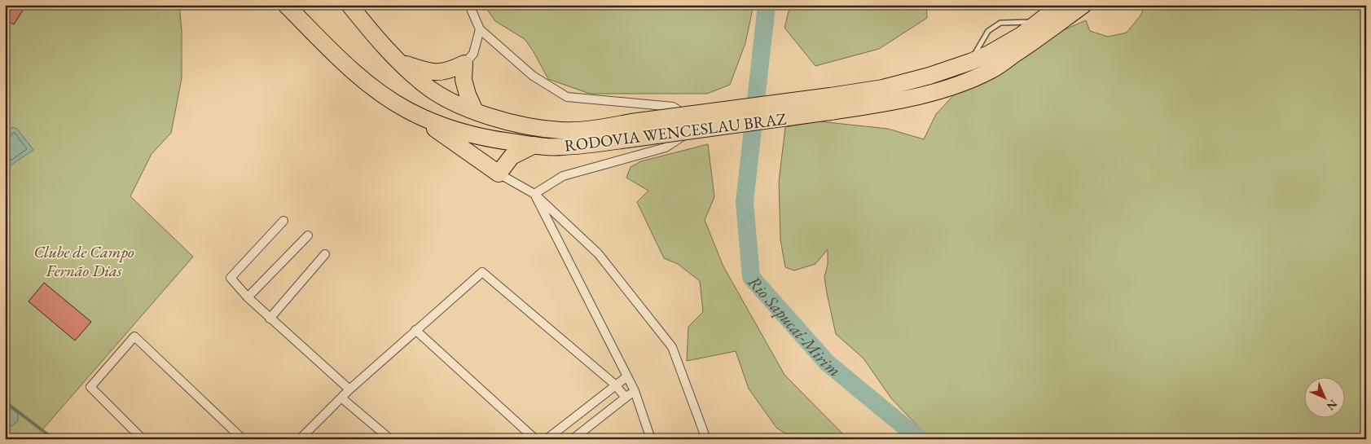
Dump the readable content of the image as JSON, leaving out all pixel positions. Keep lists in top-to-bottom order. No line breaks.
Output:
{"streets":{"highway":["RODOVIA WENCESLAU BRAZ"]},"water":["Rio Sapucaí-Mirim"],"parks":["Clube de Campo Fernão Dias"],"north":"bottom right"}
